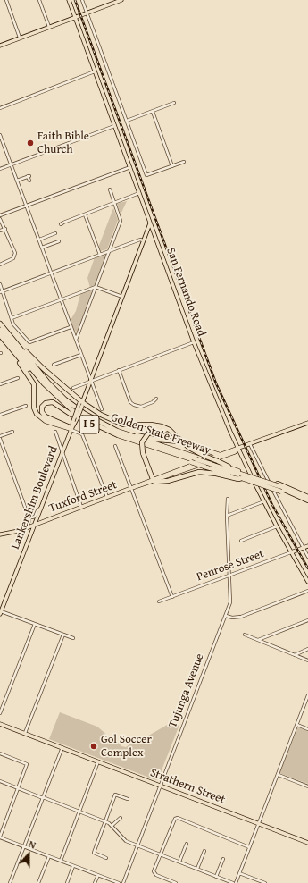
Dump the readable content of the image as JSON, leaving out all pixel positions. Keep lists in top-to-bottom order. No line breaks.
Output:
{"streets":{"highway":["I 5","Golden State Freeway"],"main road":["San Fernando Road","Tuxford Street","Lankershim Boulevard","Penrose Street","Strathern Street"],"street":["Tujunga Avenue"]},"crossings":[["San Fernando Road","Tuxford Street"],["San Fernando Road","Lankershim Boulevard"],["San Fernando Road","Penrose Street"],["Tuxford Street","Lankershim Boulevard"],["Penrose Street","Tujunga Avenue"],["Tujunga Avenue","Strathern Street"]],"places":["Faith Bible Church","Gol Soccer Complex"],"north":"top"}
